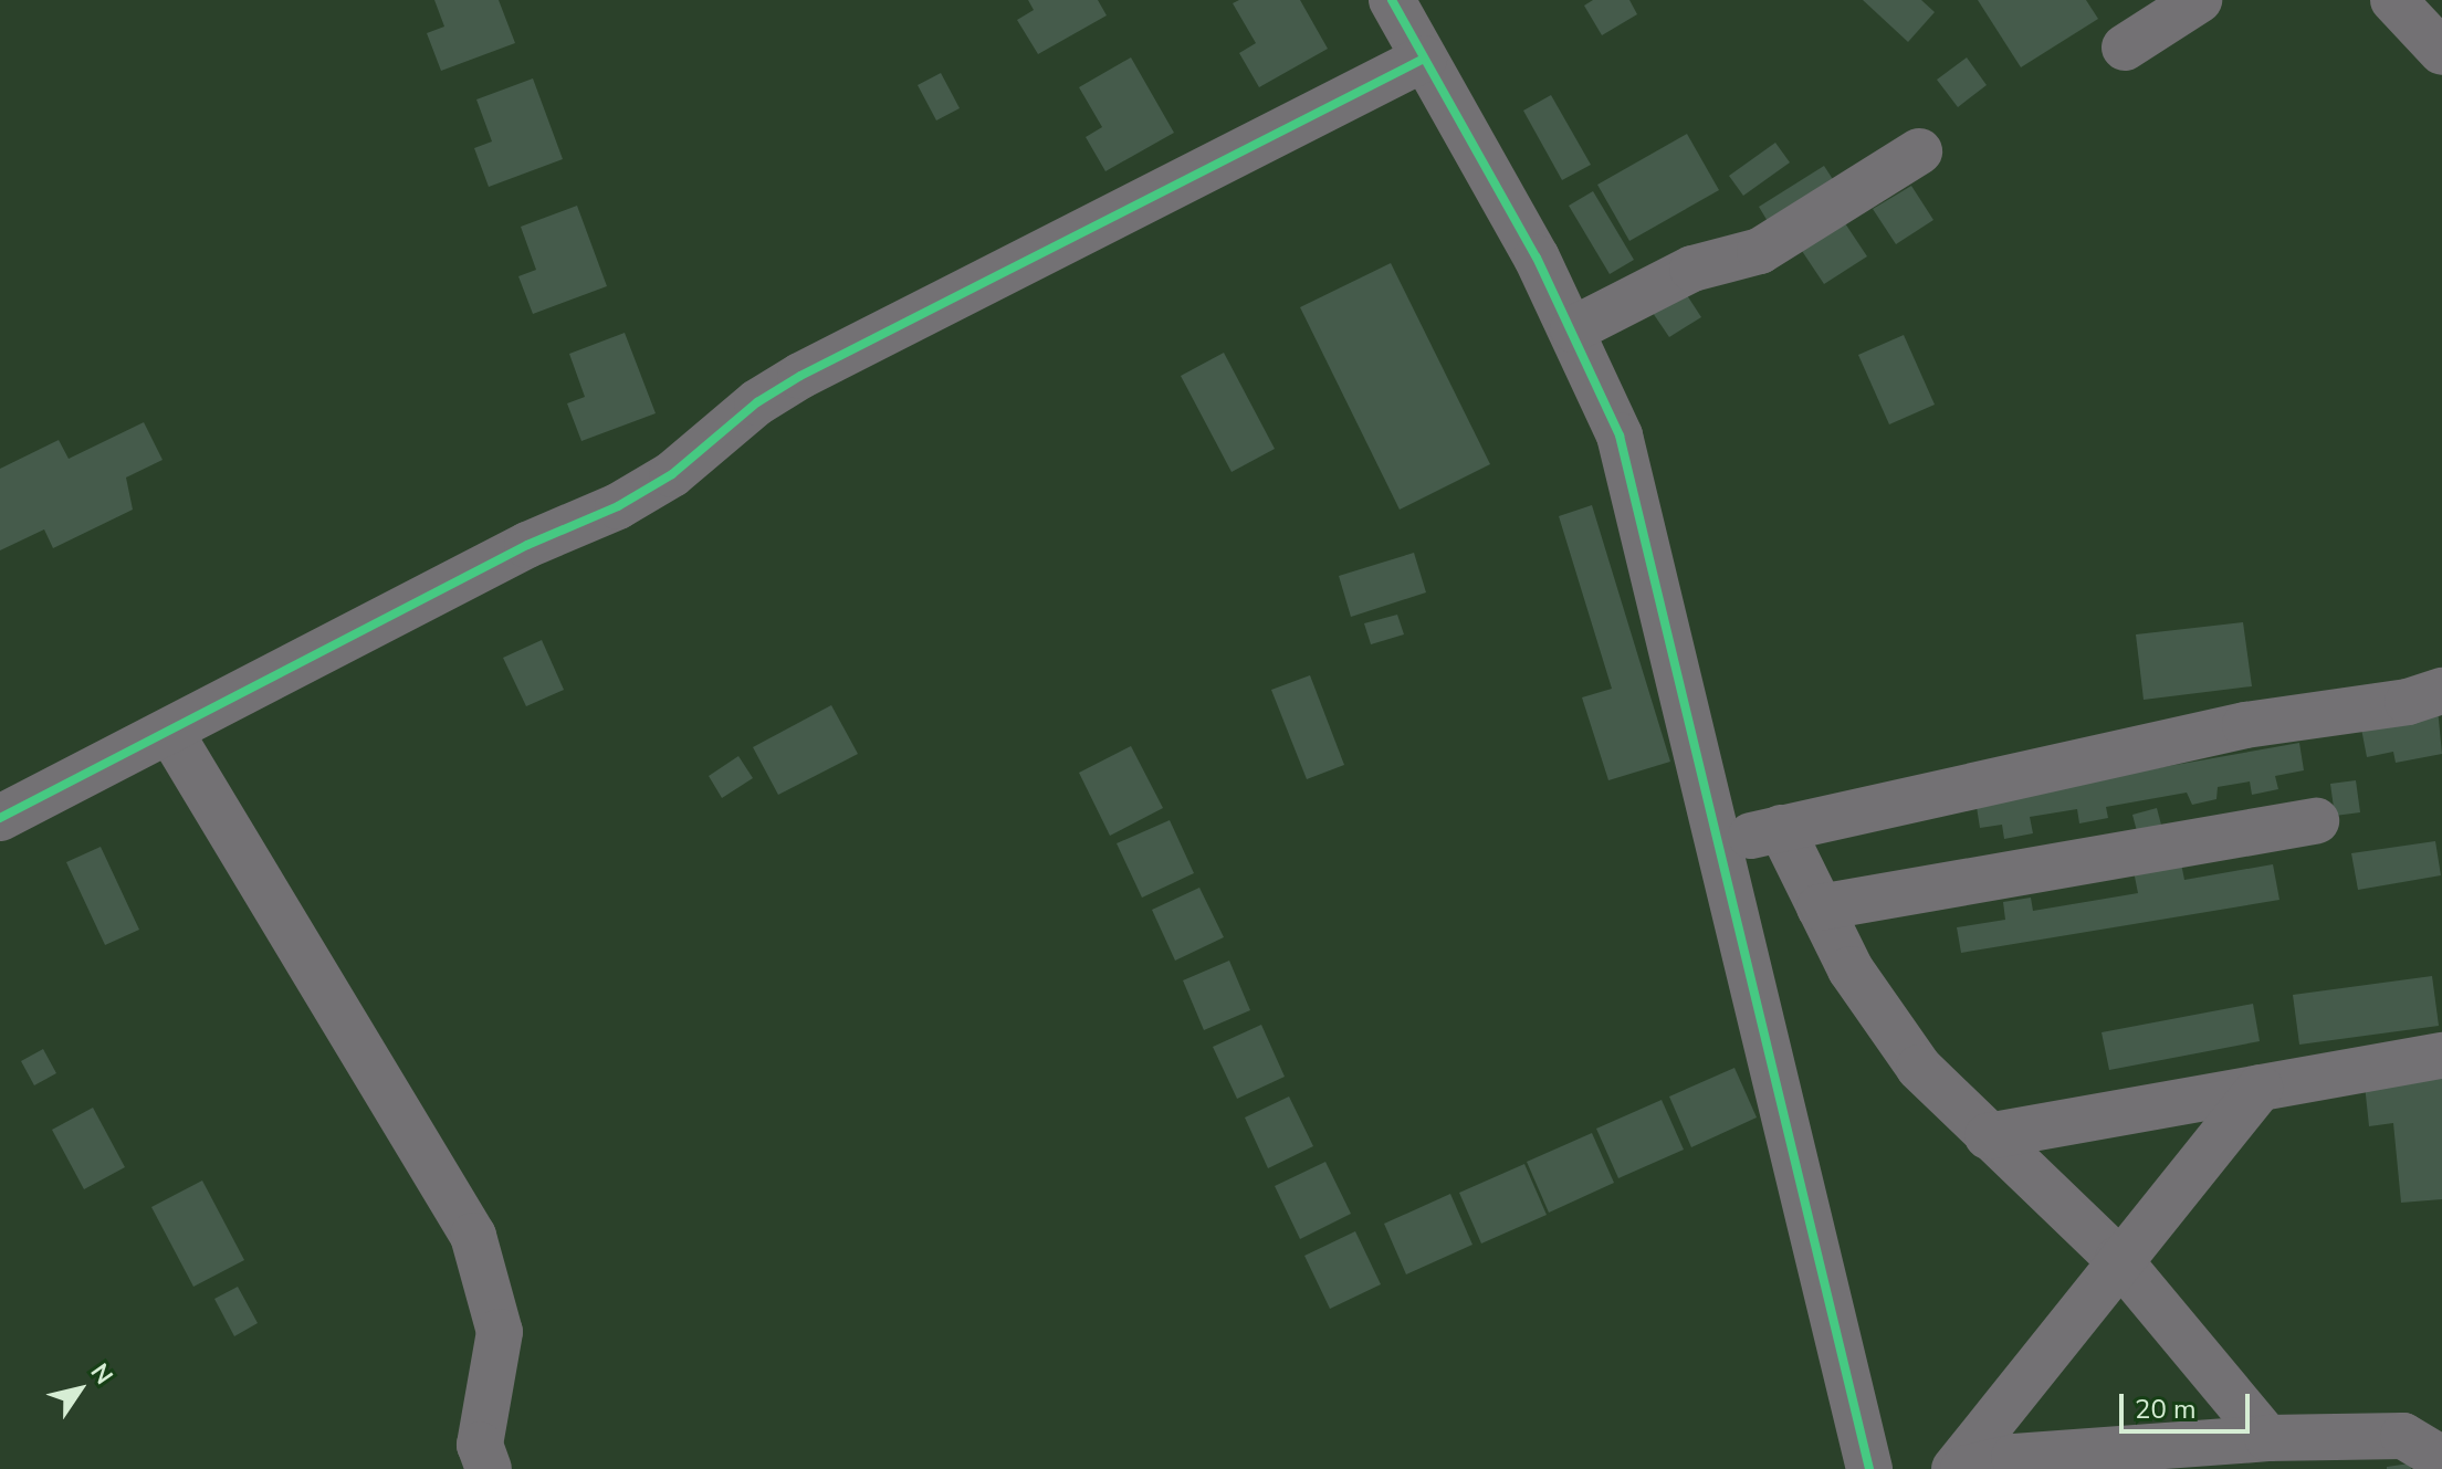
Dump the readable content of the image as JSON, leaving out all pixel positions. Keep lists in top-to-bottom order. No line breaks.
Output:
{"scale_bar":"20 m","north":"top right"}
